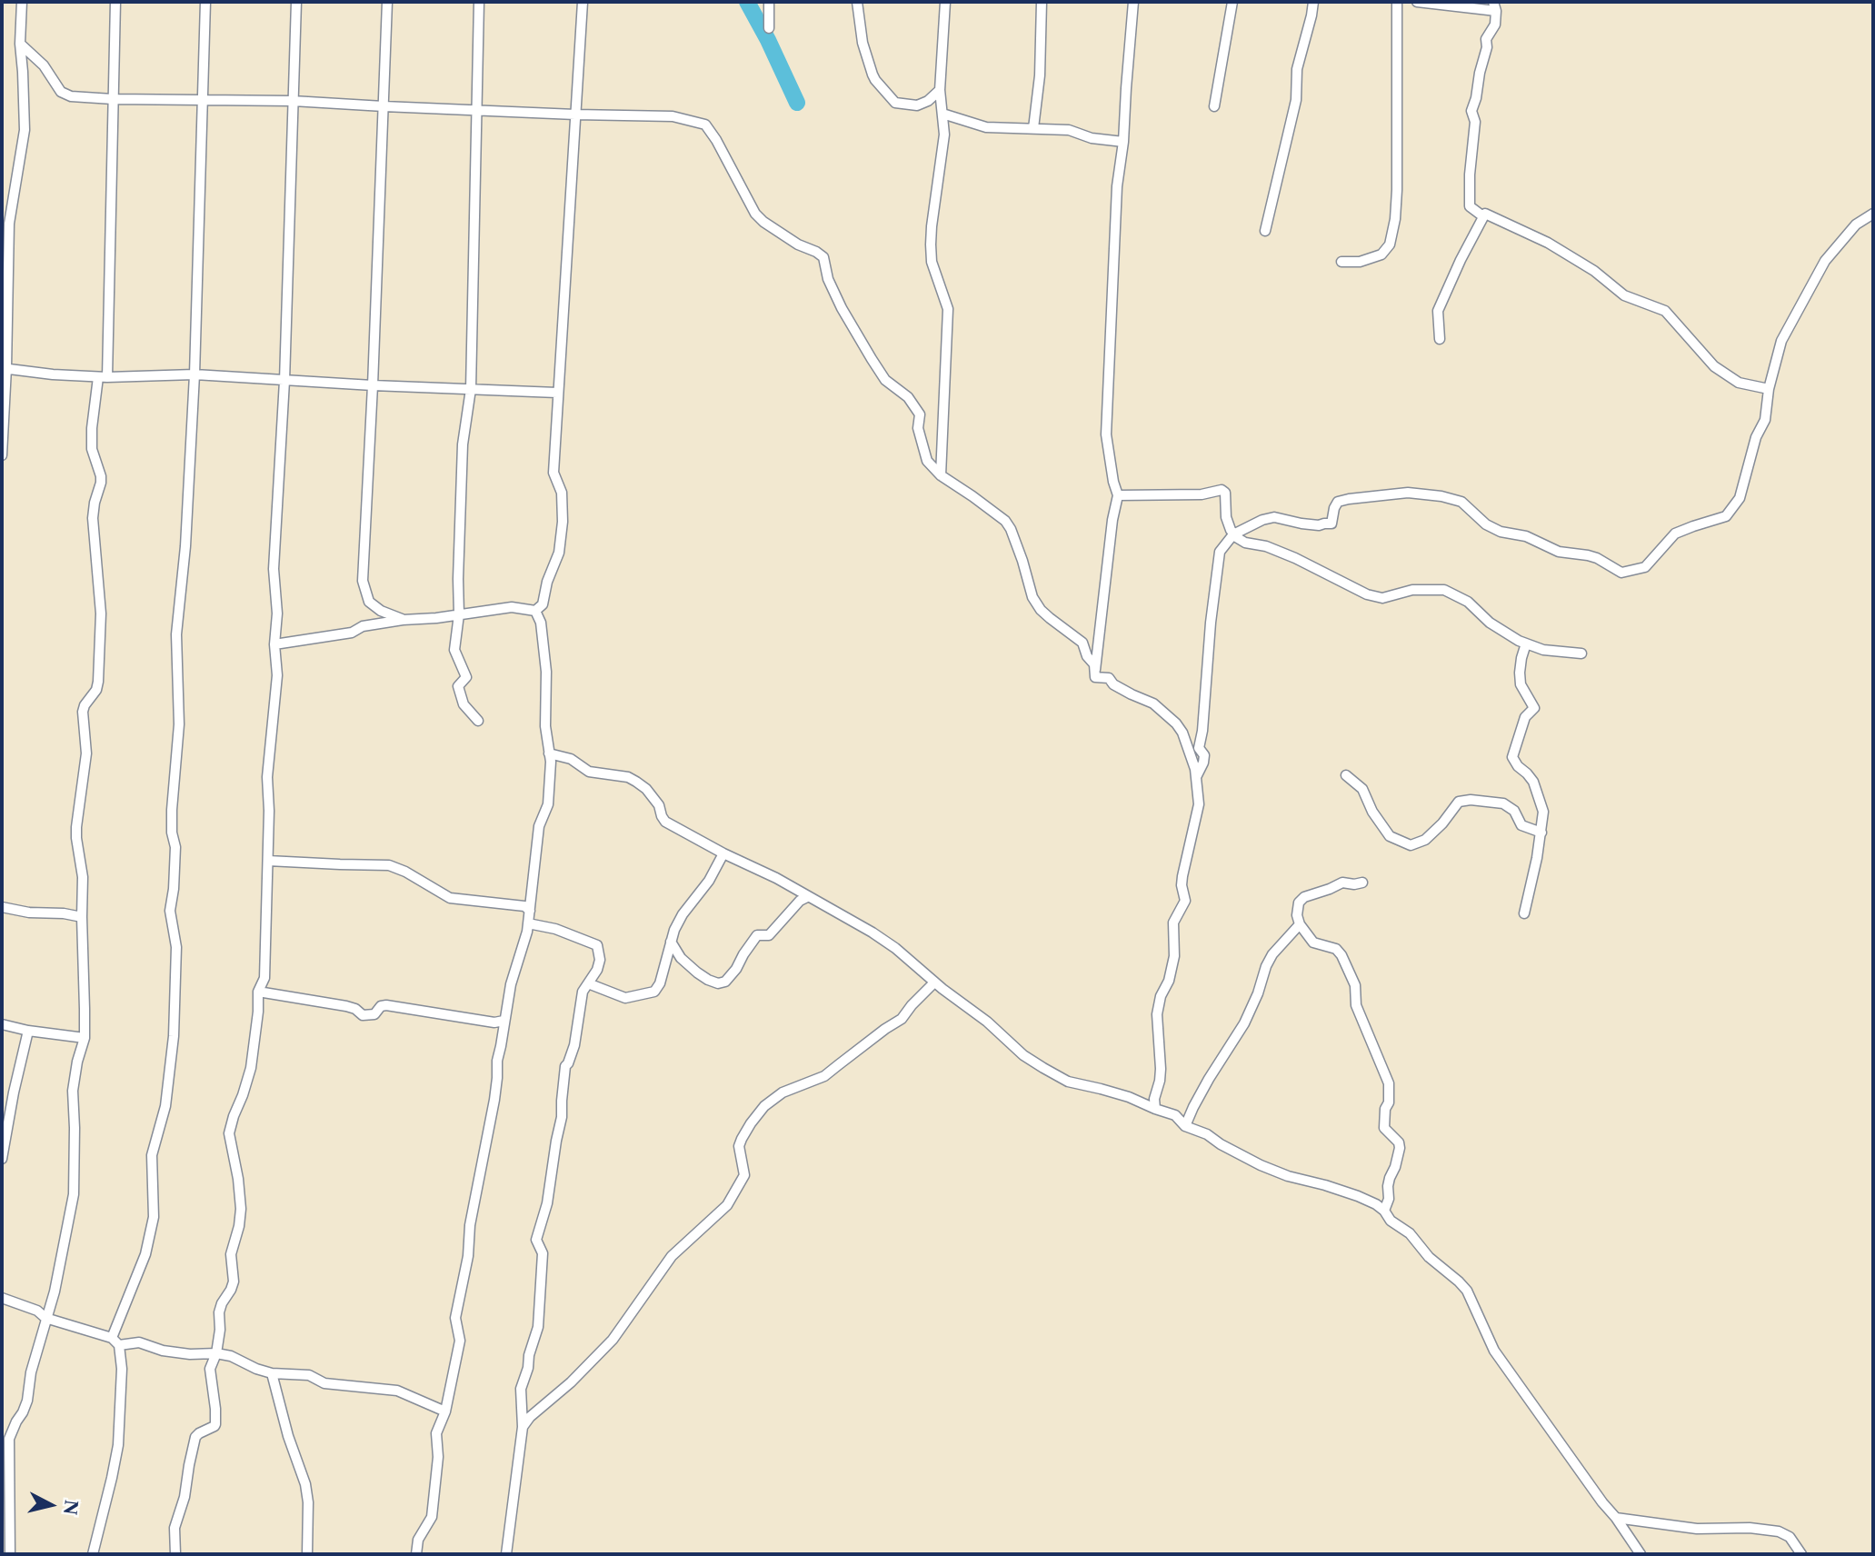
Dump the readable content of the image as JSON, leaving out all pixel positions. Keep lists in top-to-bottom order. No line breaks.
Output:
{"north":"right"}
